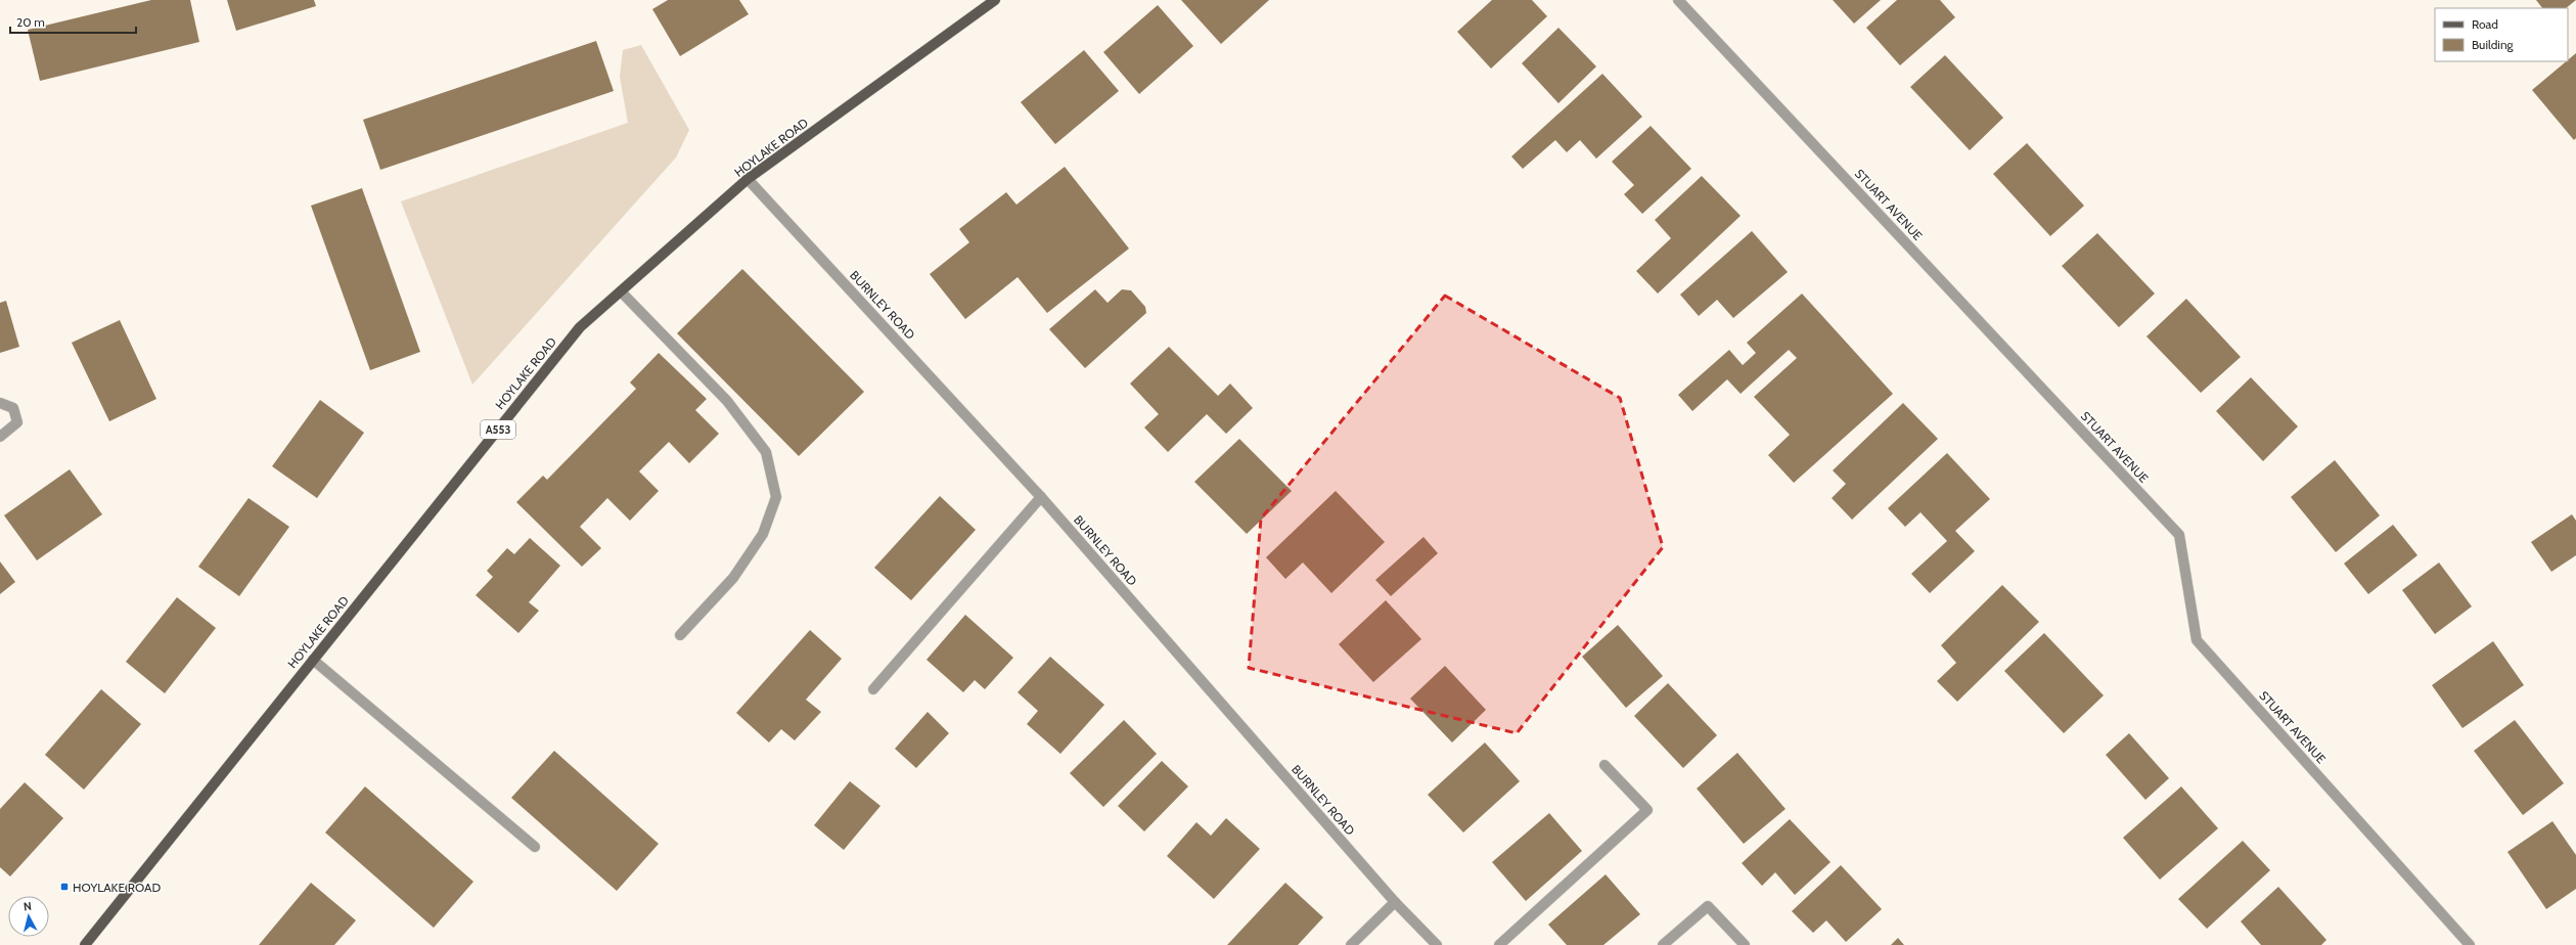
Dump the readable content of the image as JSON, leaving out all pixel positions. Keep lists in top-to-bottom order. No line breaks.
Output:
{"streets":{"main road":["HOYLAKE ROAD","A553"],"street":["STUART AVENUE","BURNLEY ROAD"]},"crossings":[["HOYLAKE ROAD","BURNLEY ROAD"]],"places":{"transit":["HOYLAKE ROAD"]},"legend":["Road","Building"],"scale_bar":"20 m","north":"top"}
